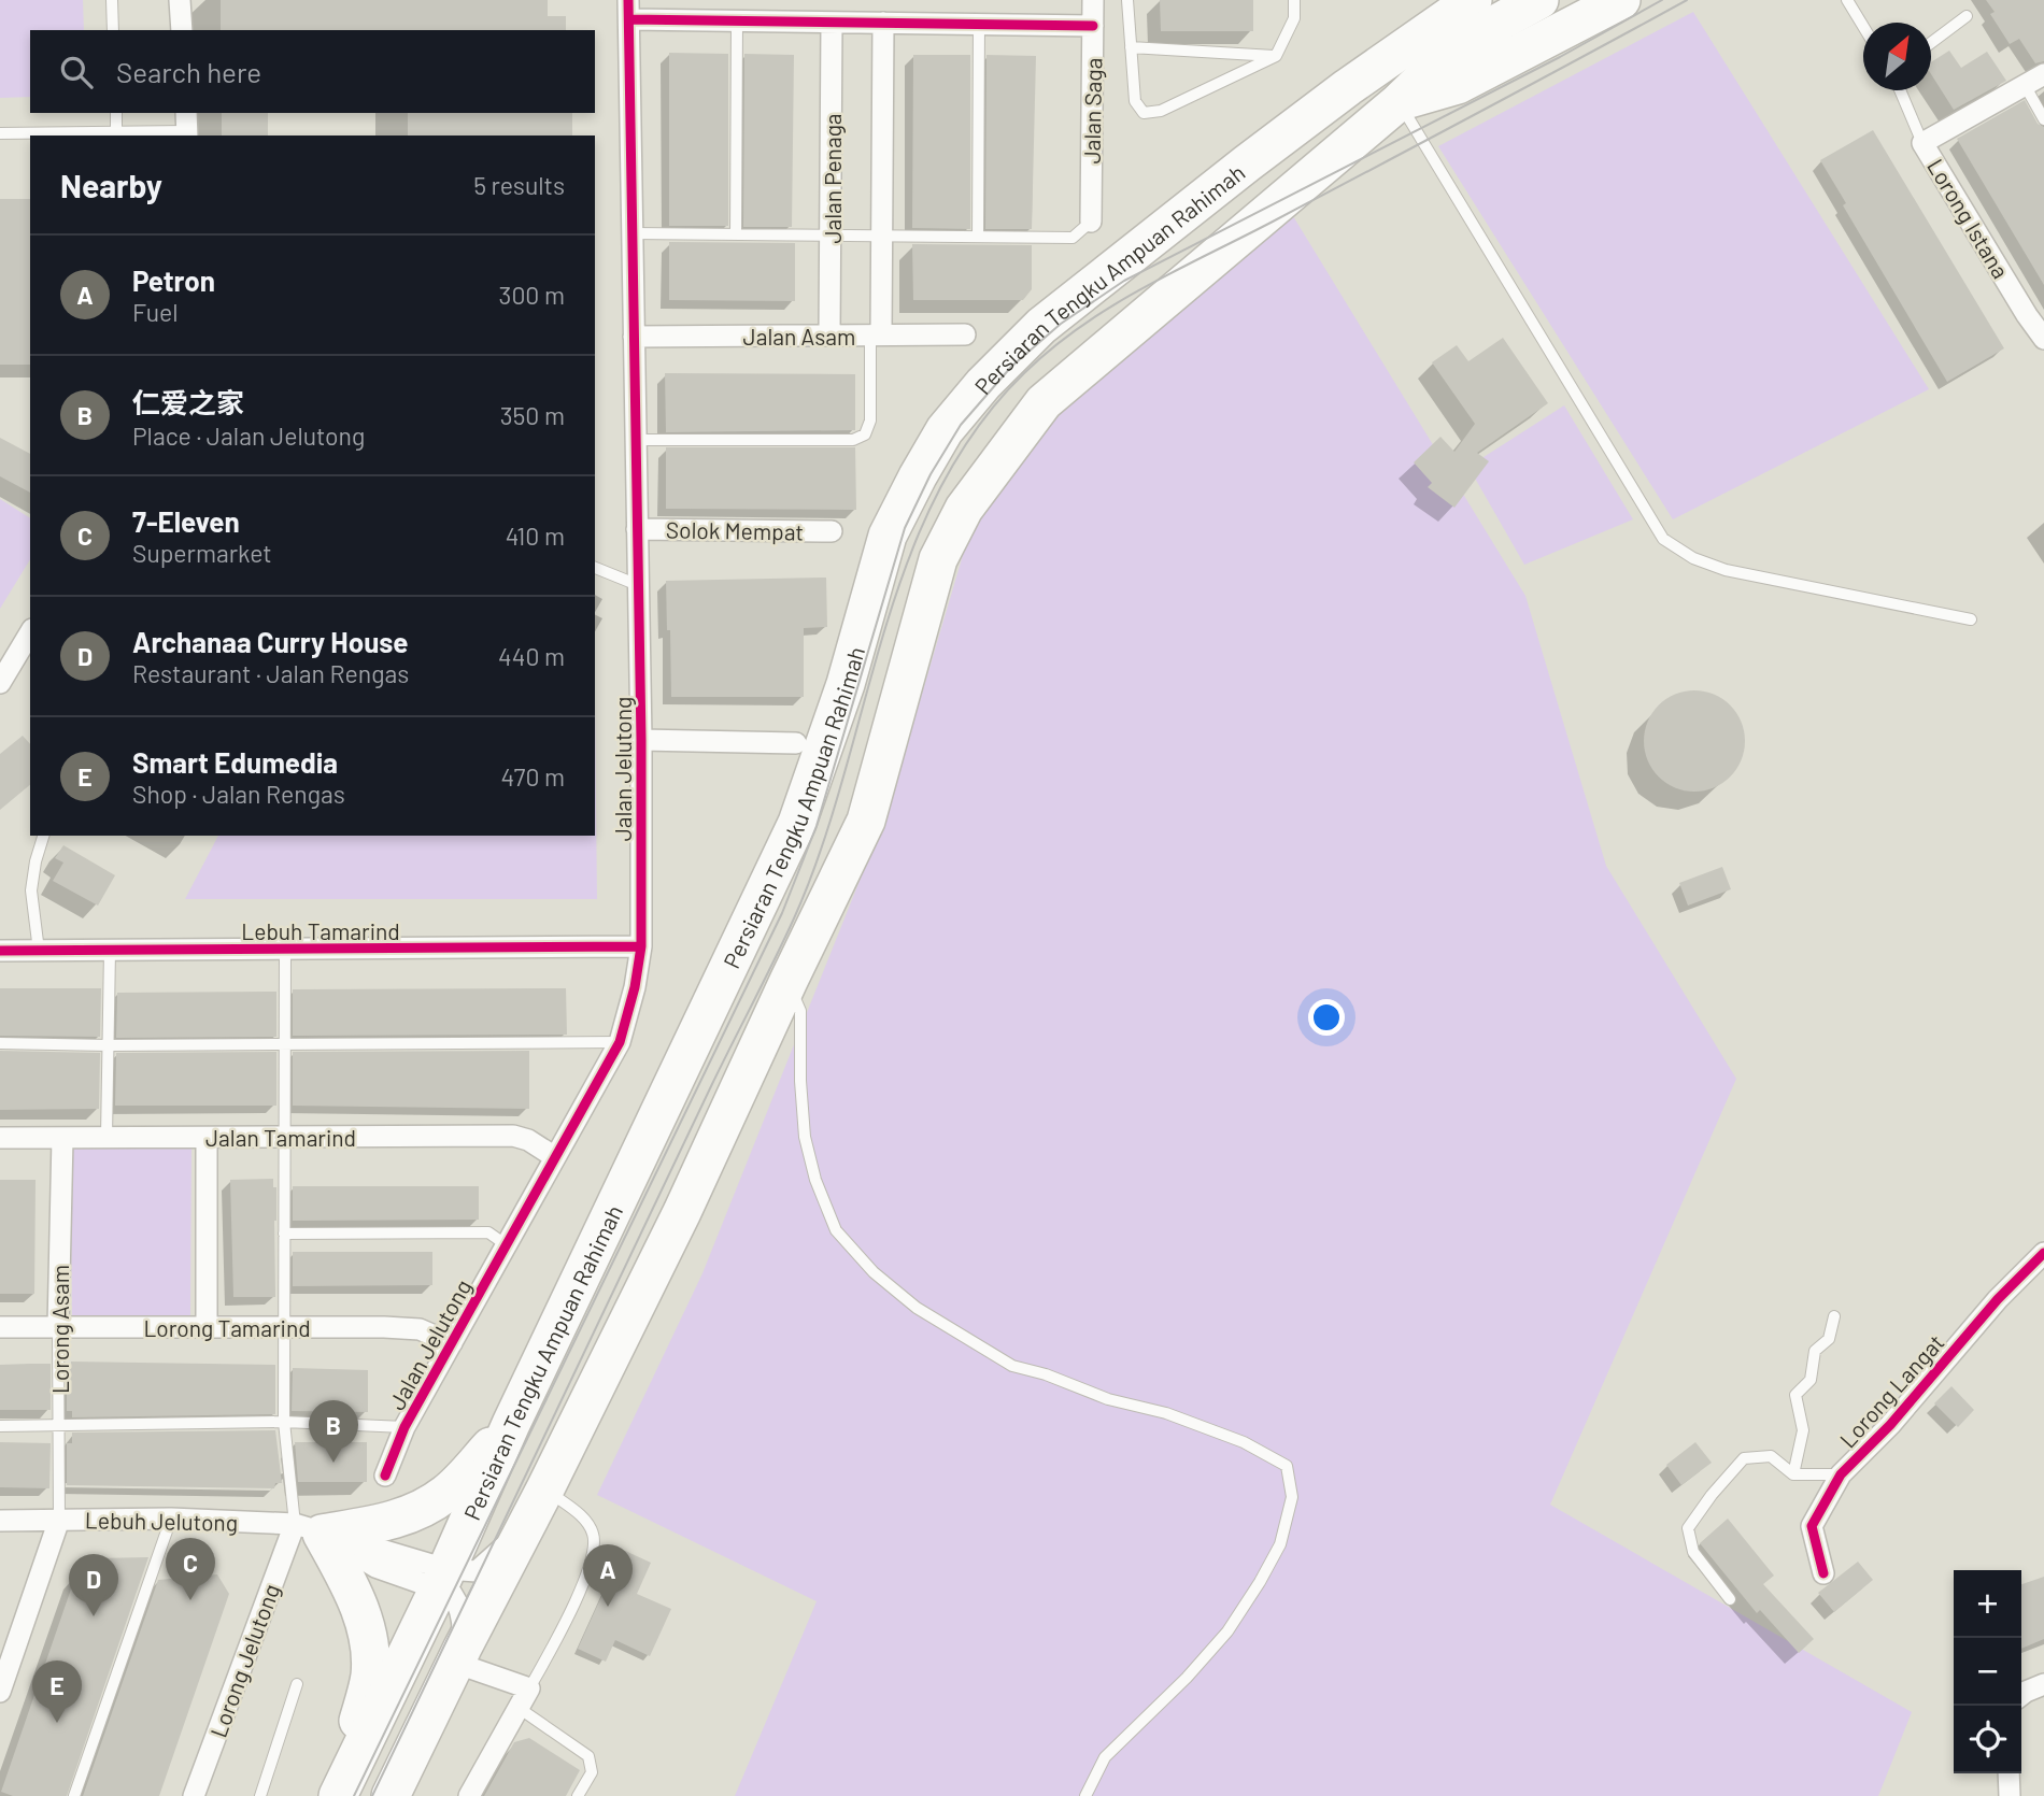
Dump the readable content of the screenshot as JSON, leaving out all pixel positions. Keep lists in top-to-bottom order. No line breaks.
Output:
{"streets":{"highway":["Persiaran Tengku Ampuan Rahimah"],"street":["Jalan Saga","Jalan Penaga","Lorong Istana","Jalan Asam","Solok Mempat","Jalan Jelutong","Lebuh Tamarind","Jalan Tamarind","Lorong Tamarind","Lorong Asam","Lorong Langat","Lebuh Jelutong","Lorong Jelutong"]},"crossings":[["Jalan Penaga","Jalan Asam"],["Persiaran Tengku Ampuan Rahimah","Lebuh Jelutong"],["Jalan Asam","Jalan Jelutong"],["Solok Mempat","Jalan Jelutong"],["Jalan Jelutong","Lebuh Tamarind"],["Jalan Jelutong","Jalan Tamarind"],["Jalan Jelutong","Lorong Tamarind"],["Jalan Tamarind","Lorong Asam"],["Lorong Tamarind","Lorong Asam"],["Lorong Asam","Lebuh Jelutong"],["Lebuh Jelutong","Lorong Jelutong"]],"north":"top right","page":{"search":"Search here","heading":["Nearby","5 results"],"list":[{"mark":"A","name":"Petron","note":"Fuel","value":"300 m"},{"mark":"B","name":"仁爱之家","note":"Place · Jalan Jelutong","value":"350 m"},{"mark":"C","name":"7-Eleven","note":"Supermarket","value":"410 m"},{"mark":"D","name":"Archanaa Curry House","note":"Restaurant · Jalan Rengas","value":"440 m"},{"mark":"E","name":"Smart Edumedia","note":"Shop · Jalan Rengas","value":"470 m"}],"pins":["B","C","A","D","E"],"map_buttons":["+","−"]}}
